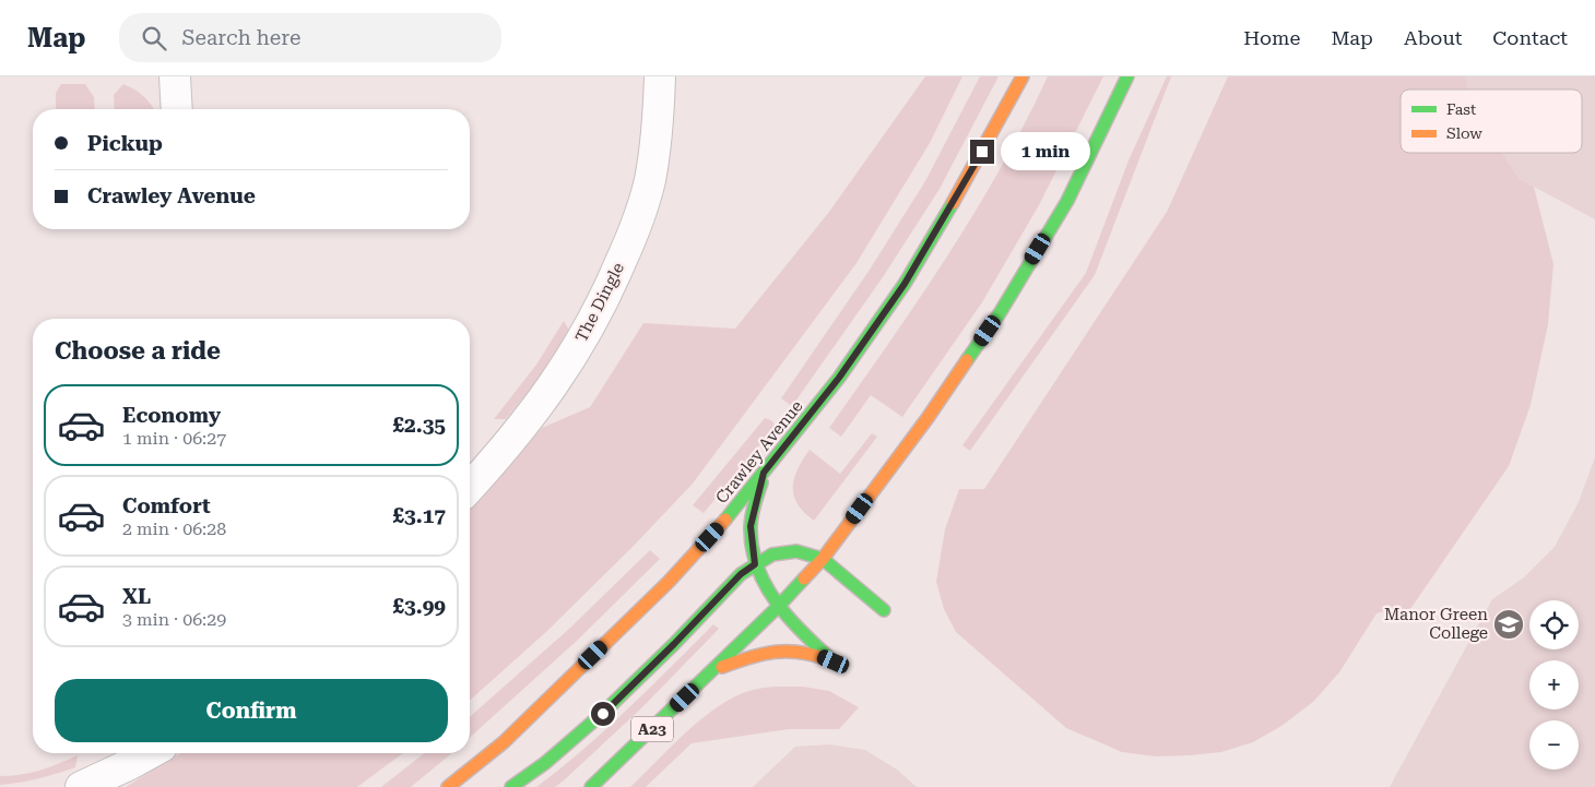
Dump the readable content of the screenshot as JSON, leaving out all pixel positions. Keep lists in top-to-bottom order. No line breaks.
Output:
{"streets":{"main road":["Crawley Avenue","A23"],"street":["The Dingle"]},"places":{"school or university":["Manor Green College"]},"legend":["Fast","Slow"],"page":{"header":"Map","search":"Search here","nav":["Home","Map","About","Contact"],"banner":["Pickup","Crawley Avenue"],"bubble":"1 min","heading":"Choose a ride","list":[{"name":"Economy","note":"1 min · 06:27","value":"£2.35"},{"name":"Comfort","note":"2 min · 06:28","value":"£3.17"},{"name":"XL","note":"3 min · 06:29","value":"£3.99"}],"map_buttons":["+","−"],"buttons":"Confirm"}}
